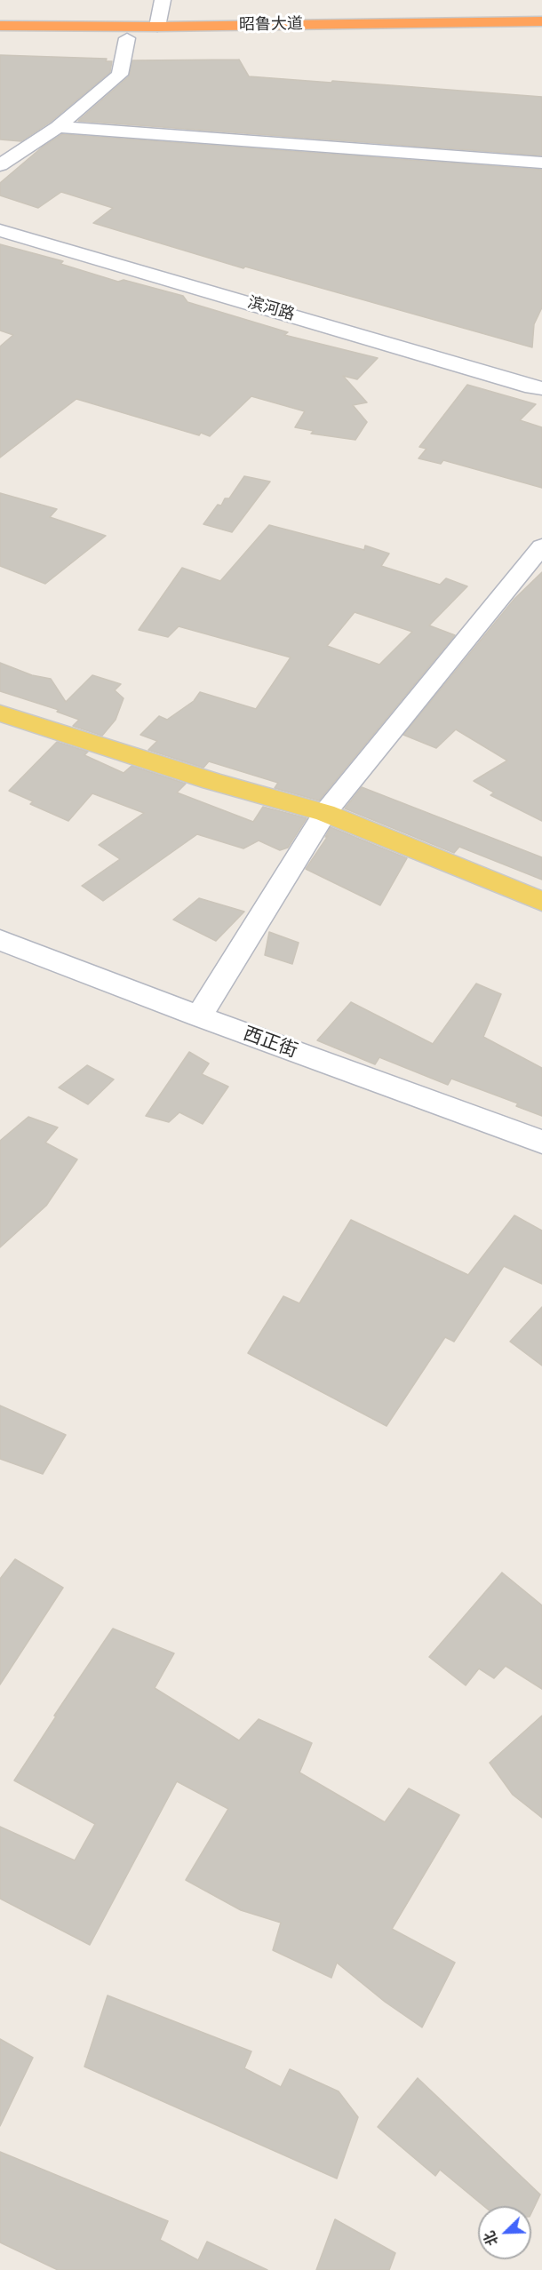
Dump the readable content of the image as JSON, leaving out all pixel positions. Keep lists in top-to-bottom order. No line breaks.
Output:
{"streets":{"highway":["昭鲁大道"],"street":["滨河路","西正街"]},"north":"bottom left"}
